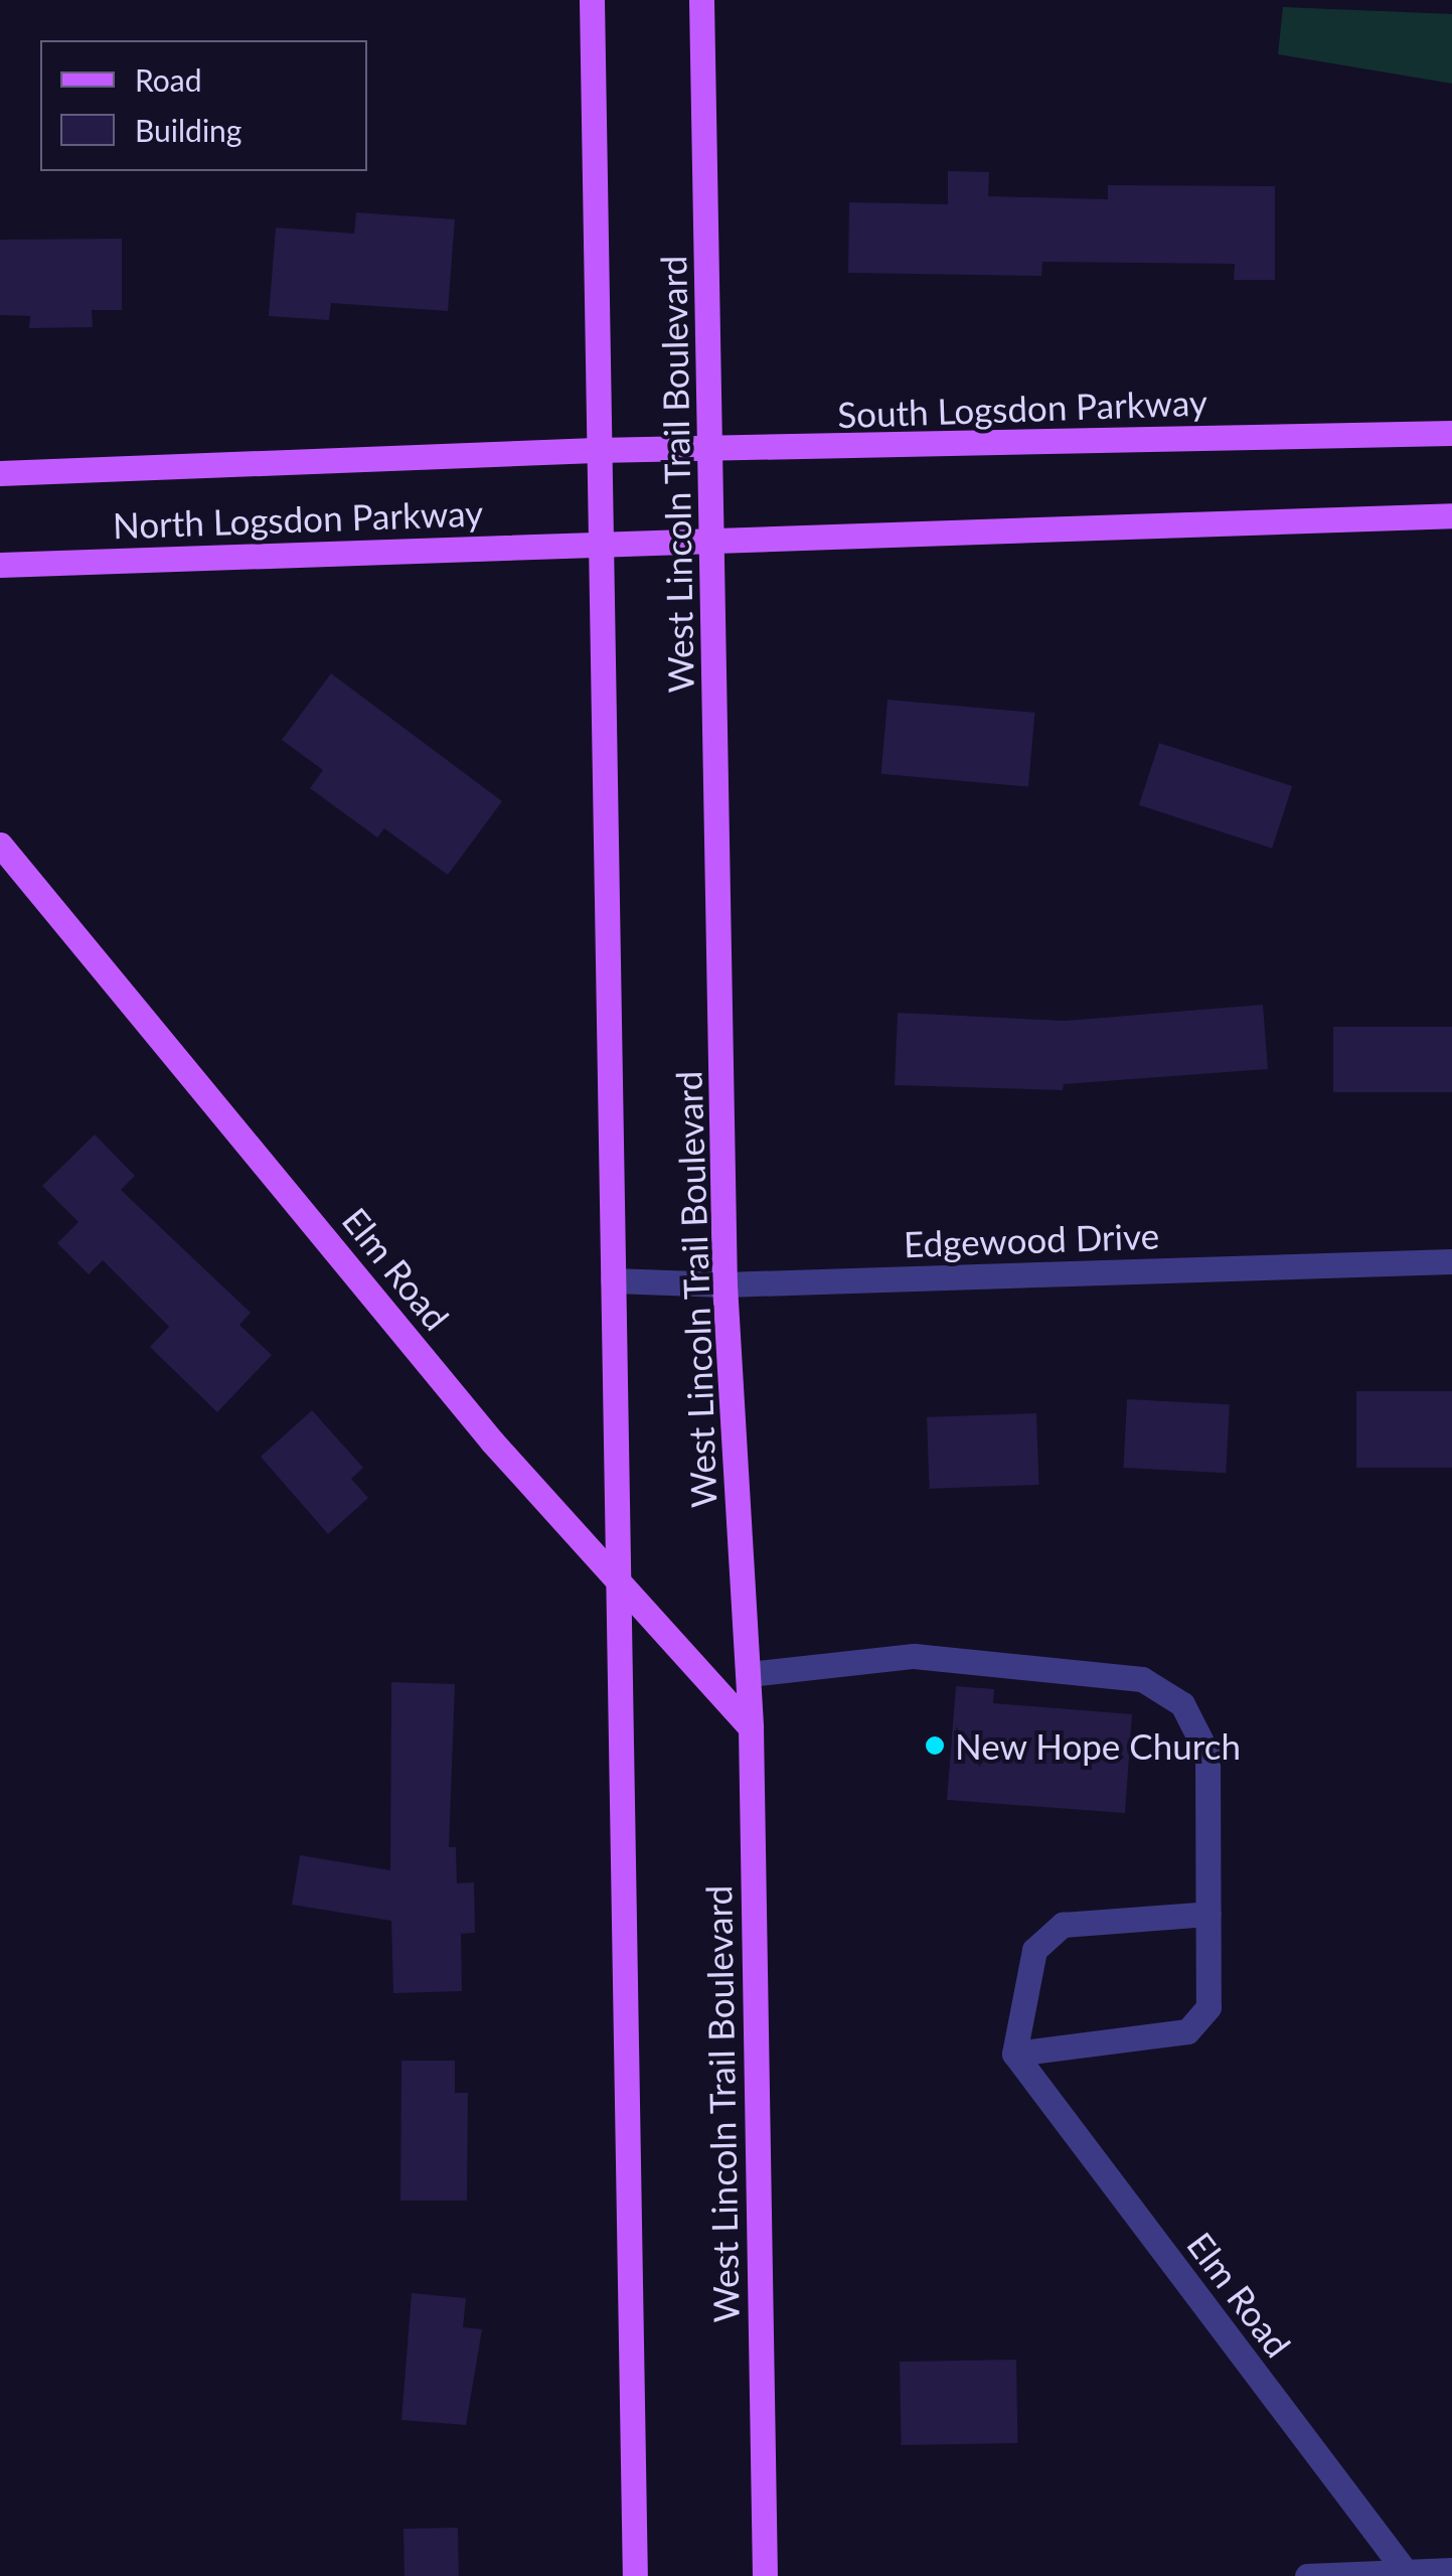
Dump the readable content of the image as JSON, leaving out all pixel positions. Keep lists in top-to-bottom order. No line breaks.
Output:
{"streets":{"main road":["South Logsdon Parkway","West Lincoln Trail Boulevard","North Logsdon Parkway","Elm Road"],"street":["Edgewood Drive"]},"crossings":[["South Logsdon Parkway","West Lincoln Trail Boulevard"],["South Logsdon Parkway","North Logsdon Parkway"],["West Lincoln Trail Boulevard","Edgewood Drive"],["West Lincoln Trail Boulevard","Elm Road"]],"places":["New Hope Church"],"legend":["Road","Building"]}
